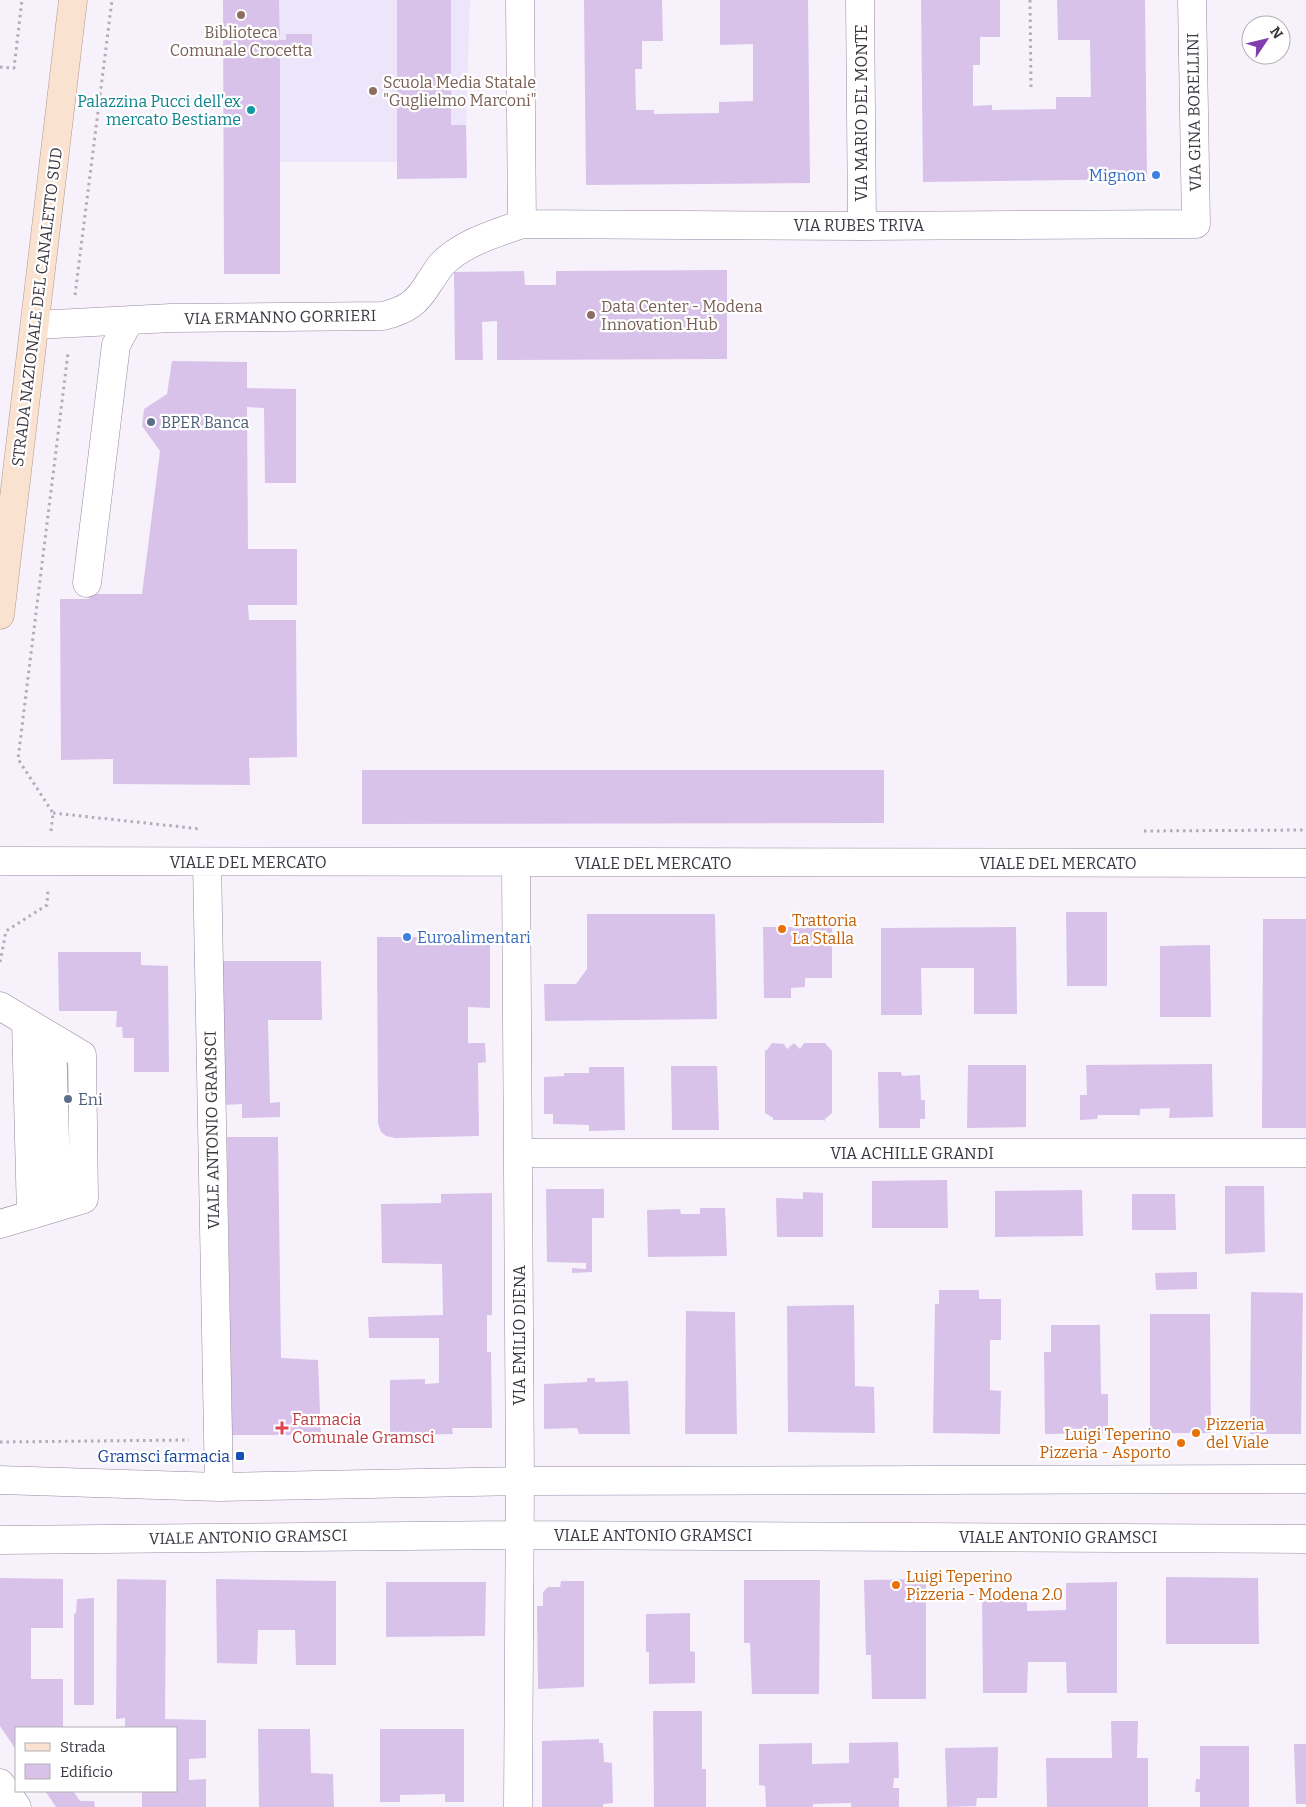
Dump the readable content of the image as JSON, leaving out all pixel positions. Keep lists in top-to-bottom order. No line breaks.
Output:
{"streets":{"main road":["STRADA NAZIONALE DEL CANALETTO SUD"],"street":["VIA GINA BORELLINI","VIA MARIO DEL MONTE","VIA RUBES TRIVA","VIA ERMANNO GORRIERI","VIALE DEL MERCATO","VIALE ANTONIO GRAMSCI","VIA ACHILLE GRANDI","VIA EMILIO DIENA"]},"crossings":[["VIA GINA BORELLINI","VIA RUBES TRIVA"],["VIA MARIO DEL MONTE","VIA RUBES TRIVA"],["VIA RUBES TRIVA","VIA ERMANNO GORRIERI"],["STRADA NAZIONALE DEL CANALETTO SUD","VIA ERMANNO GORRIERI"],["VIALE DEL MERCATO","VIALE ANTONIO GRAMSCI"],["VIALE DEL MERCATO","VIA EMILIO DIENA"],["VIALE ANTONIO GRAMSCI","VIA EMILIO DIENA"],["VIA ACHILLE GRANDI","VIA EMILIO DIENA"]],"places":{"other":["Biblioteca Comunale Crocetta","Scuola Media Statale \"Guglielmo Marconi\"","Palazzina Pucci dell'ex mercato Bestiame","Mignon","Data Center - Modena Innovation Hub","BPER Banca","Trattoria La Stalla","Euroalimentari","Eni","Pizzeria del Viale","Luigi Teperino Pizzeria - Asporto","Luigi Teperino Pizzeria - Modena 2.0"],"health":["Farmacia Comunale Gramsci"],"transit":["Gramsci farmacia"]},"legend":["Strada","Edificio"],"north":"top right"}
